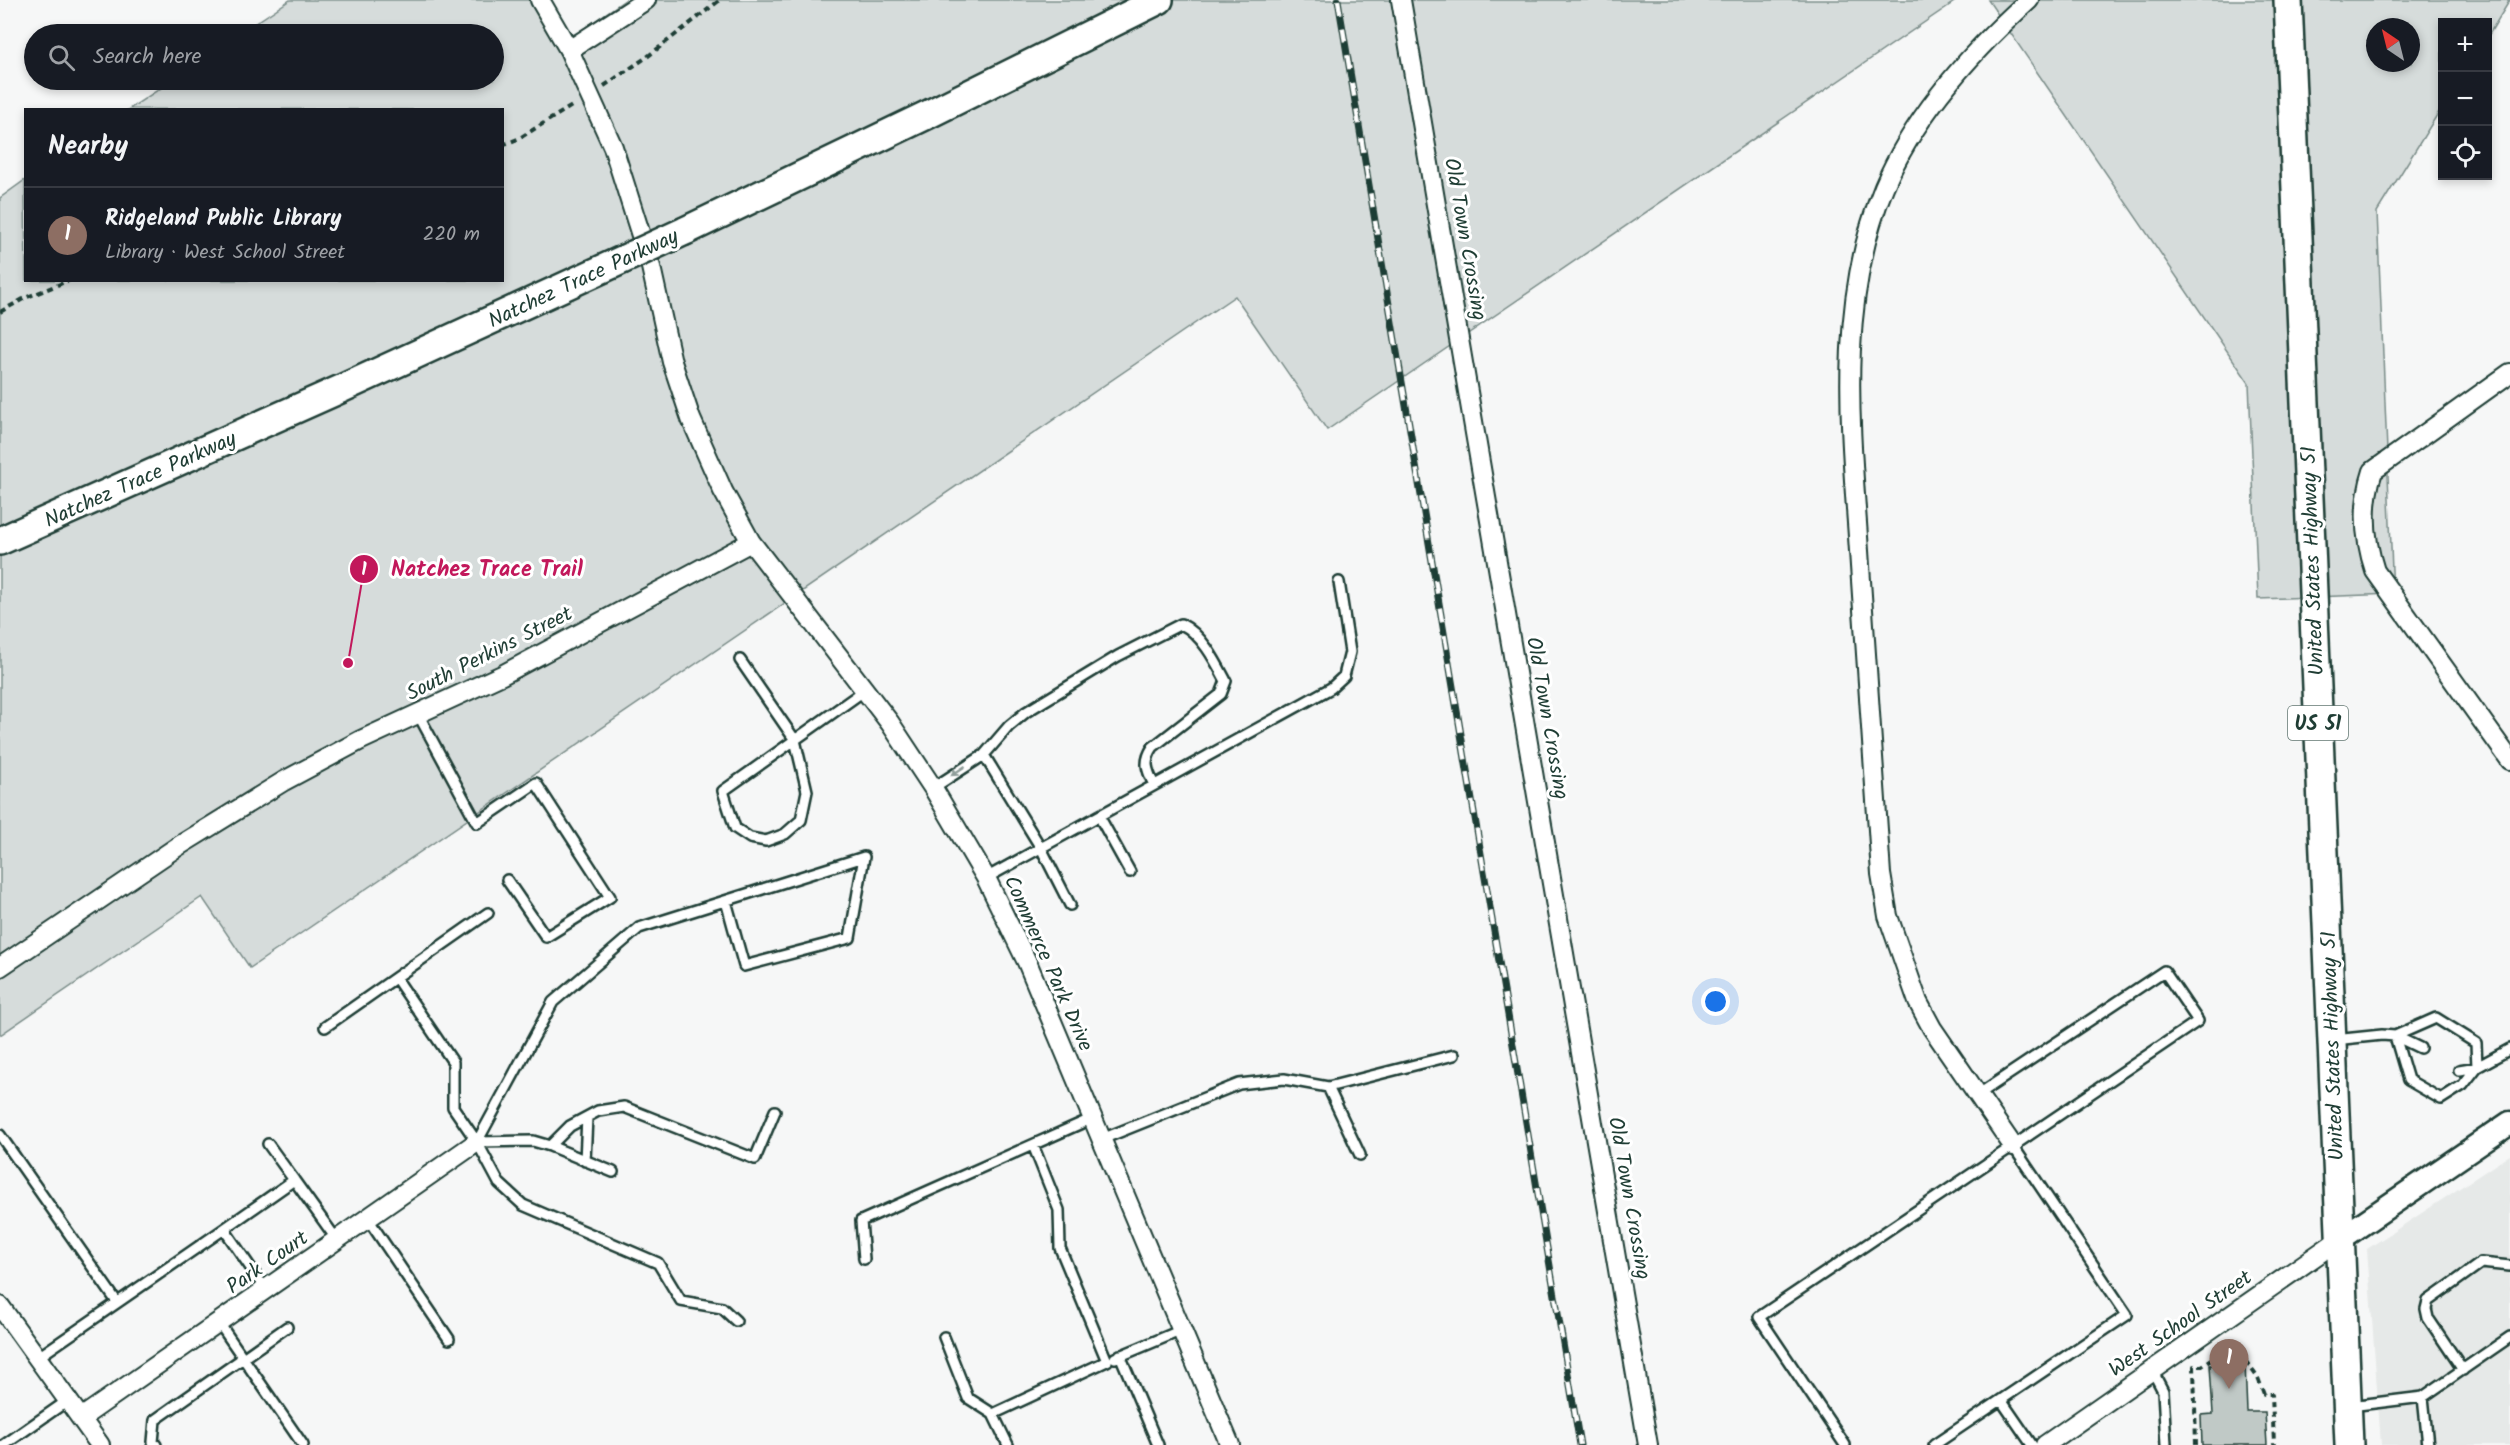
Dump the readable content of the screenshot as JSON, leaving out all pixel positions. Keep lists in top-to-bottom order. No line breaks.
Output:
{"streets":{"main road":["Natchez Trace Parkway","United States Highway 51","US 51"],"street":["Old Town Crossing","South Perkins Street","Commerce Park Drive","Park Court","West School Street"]},"crossings":[["United States Highway 51","West School Street"],["South Perkins Street","Commerce Park Drive"]],"places":["Natchez Trace Trail"],"north":"top left","page":{"map_buttons":["+","−"],"search":"Search here","heading":"Nearby","list":[{"mark":"1","name":"Ridgeland Public Library","note":"Library · West School Street","value":"220 m"}],"pins":"1"}}
